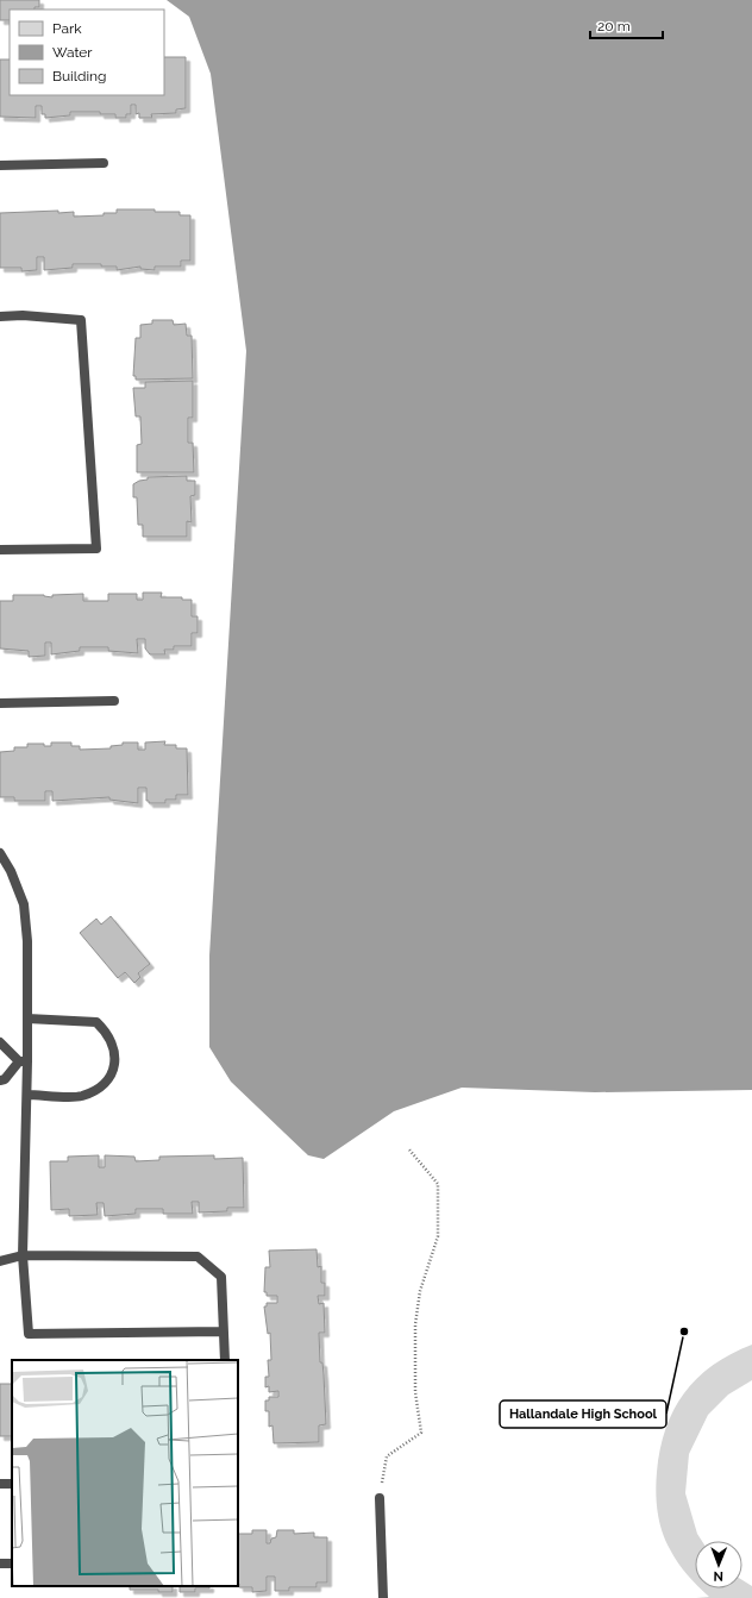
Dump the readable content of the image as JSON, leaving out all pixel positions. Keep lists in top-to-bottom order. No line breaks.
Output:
{"places":["Hallandale High School"],"legend":["Park","Water","Building"],"scale_bar":"20 m","north":"bottom"}
